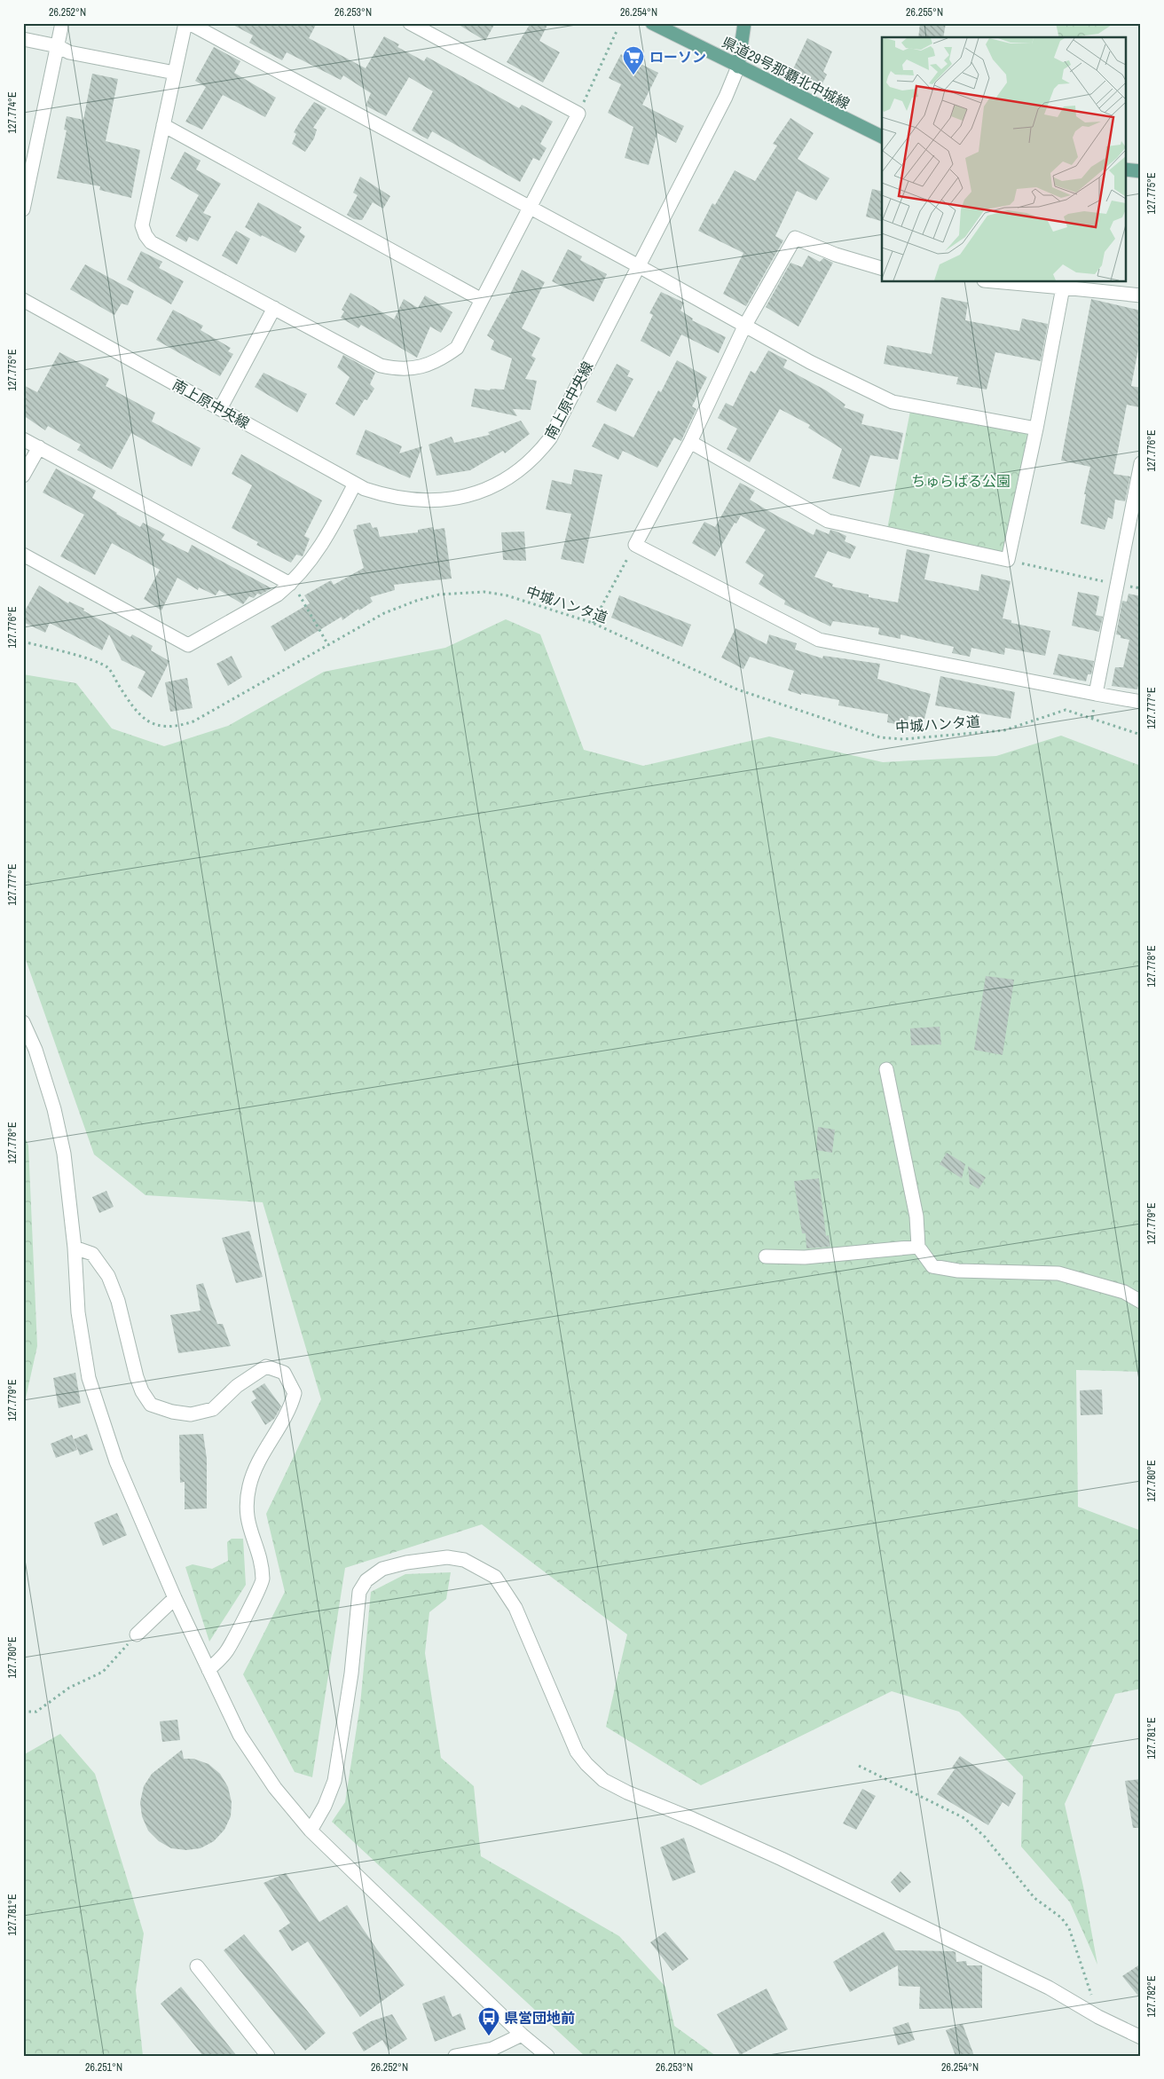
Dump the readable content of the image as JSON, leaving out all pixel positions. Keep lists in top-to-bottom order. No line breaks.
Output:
{"streets":{"main road":["県道29号那覇北中城線"],"street":["南上原中央線"],"path":["中城ハンタ道"]},"crossings":[["県道29号那覇北中城線","南上原中央線"]],"parks":["ちゅらばる公園"],"places":{"supermarket":["ローソン"],"bus stop":["県営団地前"]},"coordinates":["26.252°N","26.253°N","26.254°N","26.255°N","127.774°E","127.775°E","127.776°E","127.777°E","127.778°E","127.779°E","127.780°E","127.781°E","127.782°E","26.251°N"]}
